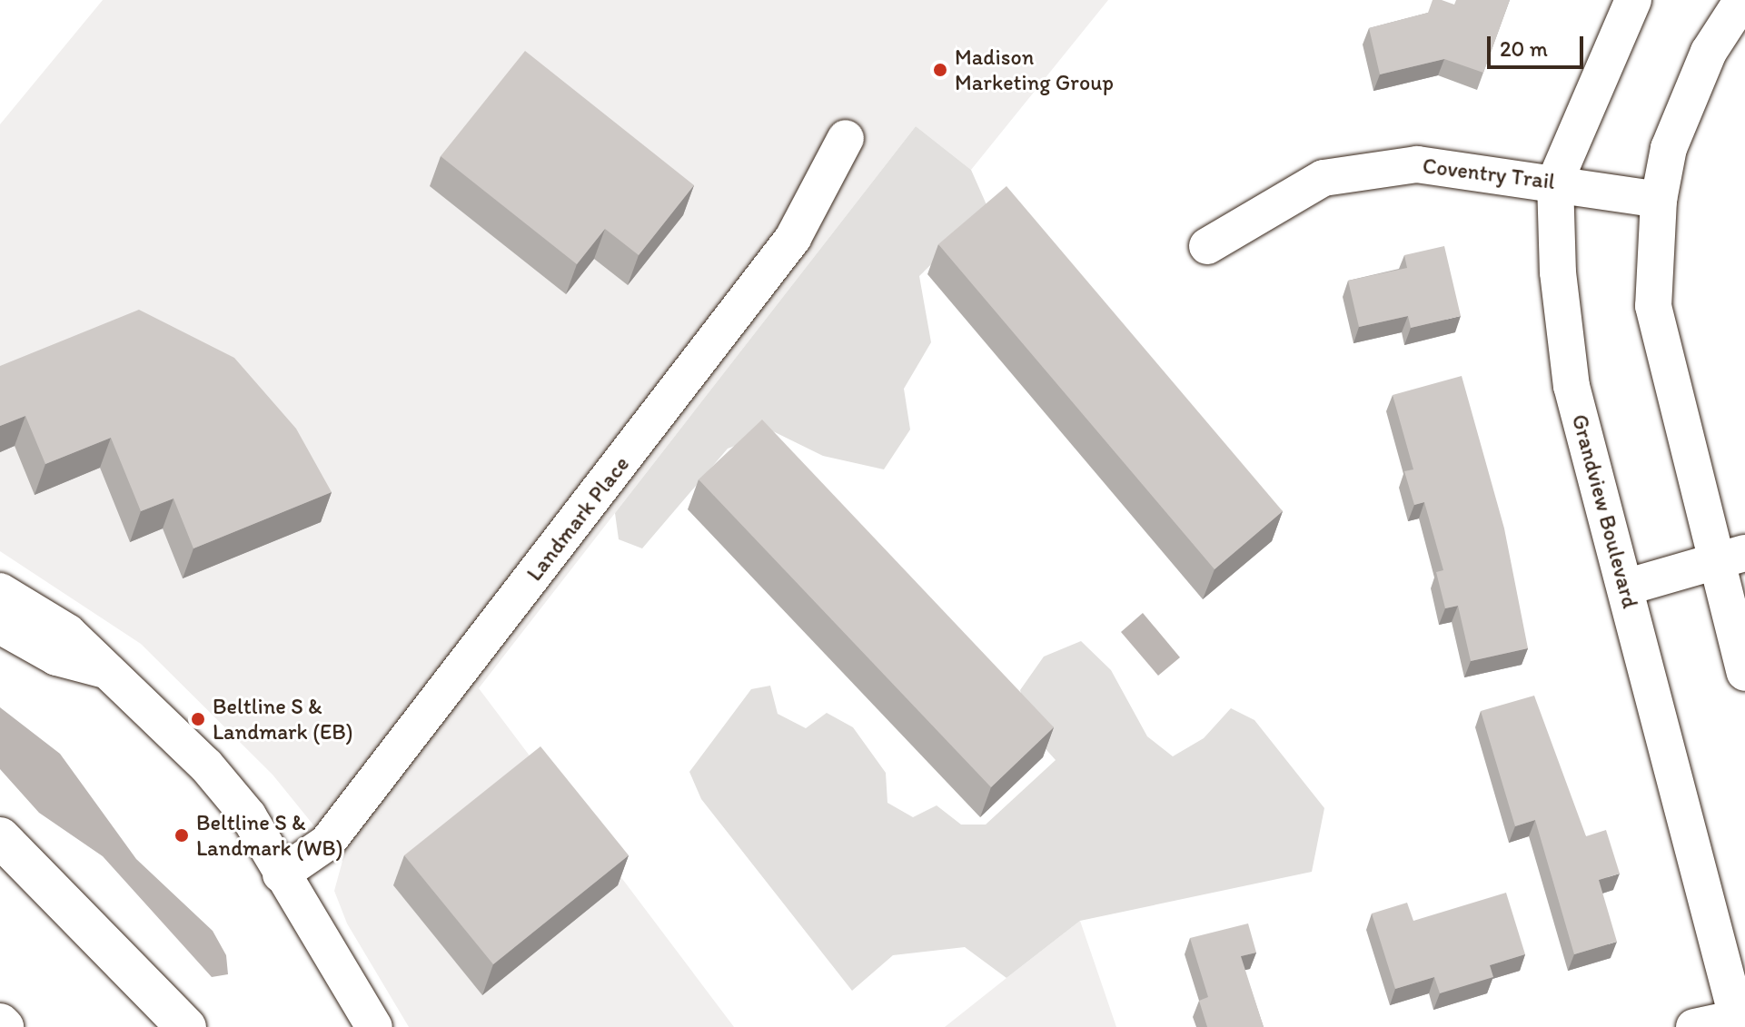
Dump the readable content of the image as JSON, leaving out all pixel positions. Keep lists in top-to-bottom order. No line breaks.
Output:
{"streets":{"street":["Coventry Trail","Grandview Boulevard","Landmark Place"]},"crossings":[["Coventry Trail","Grandview Boulevard"]],"places":["Madison Marketing Group","Beltline S & Landmark (EB)","Beltline S & Landmark (WB)"],"scale_bar":"20 m"}
